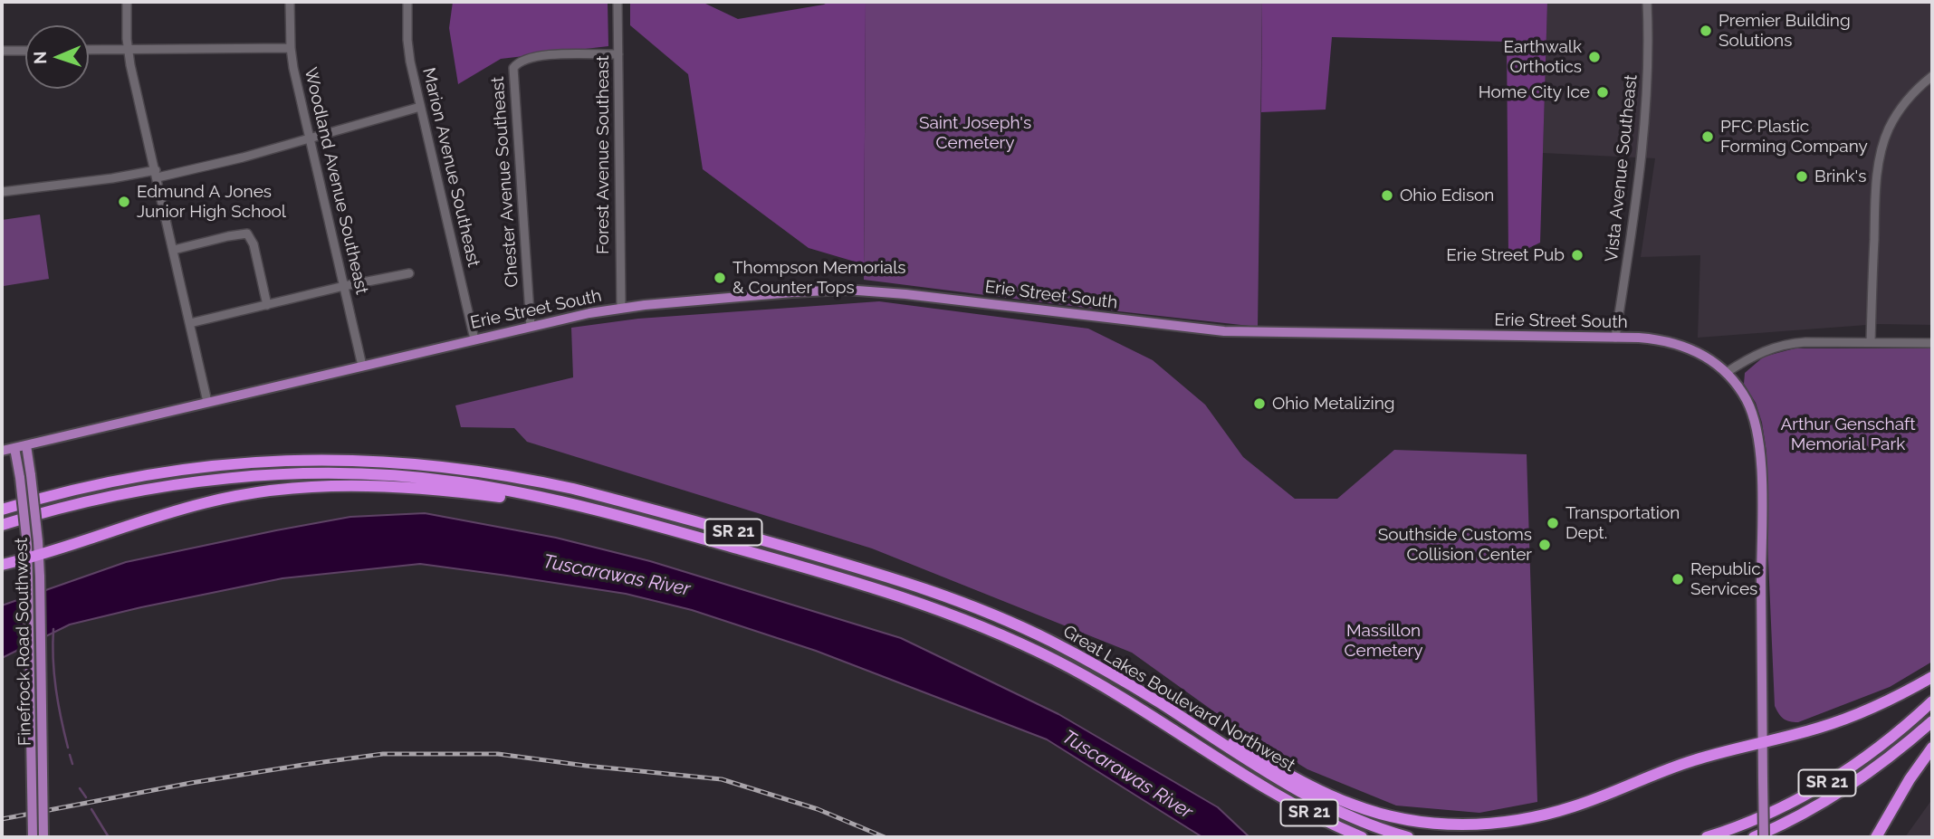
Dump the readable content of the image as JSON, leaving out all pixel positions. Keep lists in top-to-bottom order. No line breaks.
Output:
{"streets":{"highway":["SR 21","Great Lakes Boulevard Northwest"],"main road":["Erie Street South","Finefrock Road Southwest"],"street":["Forest Avenue Southeast","Marion Avenue Southeast","Vista Avenue Southeast","Woodland Avenue Southeast","Chester Avenue Southeast"]},"crossings":[["Forest Avenue Southeast","Chester Avenue Southeast"],["Forest Avenue Southeast","Erie Street South"],["Marion Avenue Southeast","Erie Street South"],["Vista Avenue Southeast","Erie Street South"],["Woodland Avenue Southeast","Erie Street South"],["Chester Avenue Southeast","Erie Street South"],["Erie Street South","Finefrock Road Southwest"]],"water":["Tuscarawas River"],"parks":["Saint Joseph's Cemetery","Arthur Genschaft Memorial Park","Massillon Cemetery"],"places":["Premier Building Solutions","Earthwalk Orthotics","Home City Ice","PFC Plastic Forming Company","Brink's","Ohio Edison","Edmund A Jones Junior High School","Erie Street Pub","Thompson Memorials & Counter Tops","Ohio Metalizing","Transportation Dept.","Southside Customs Collision Center","Republic Services"],"north":"left"}
